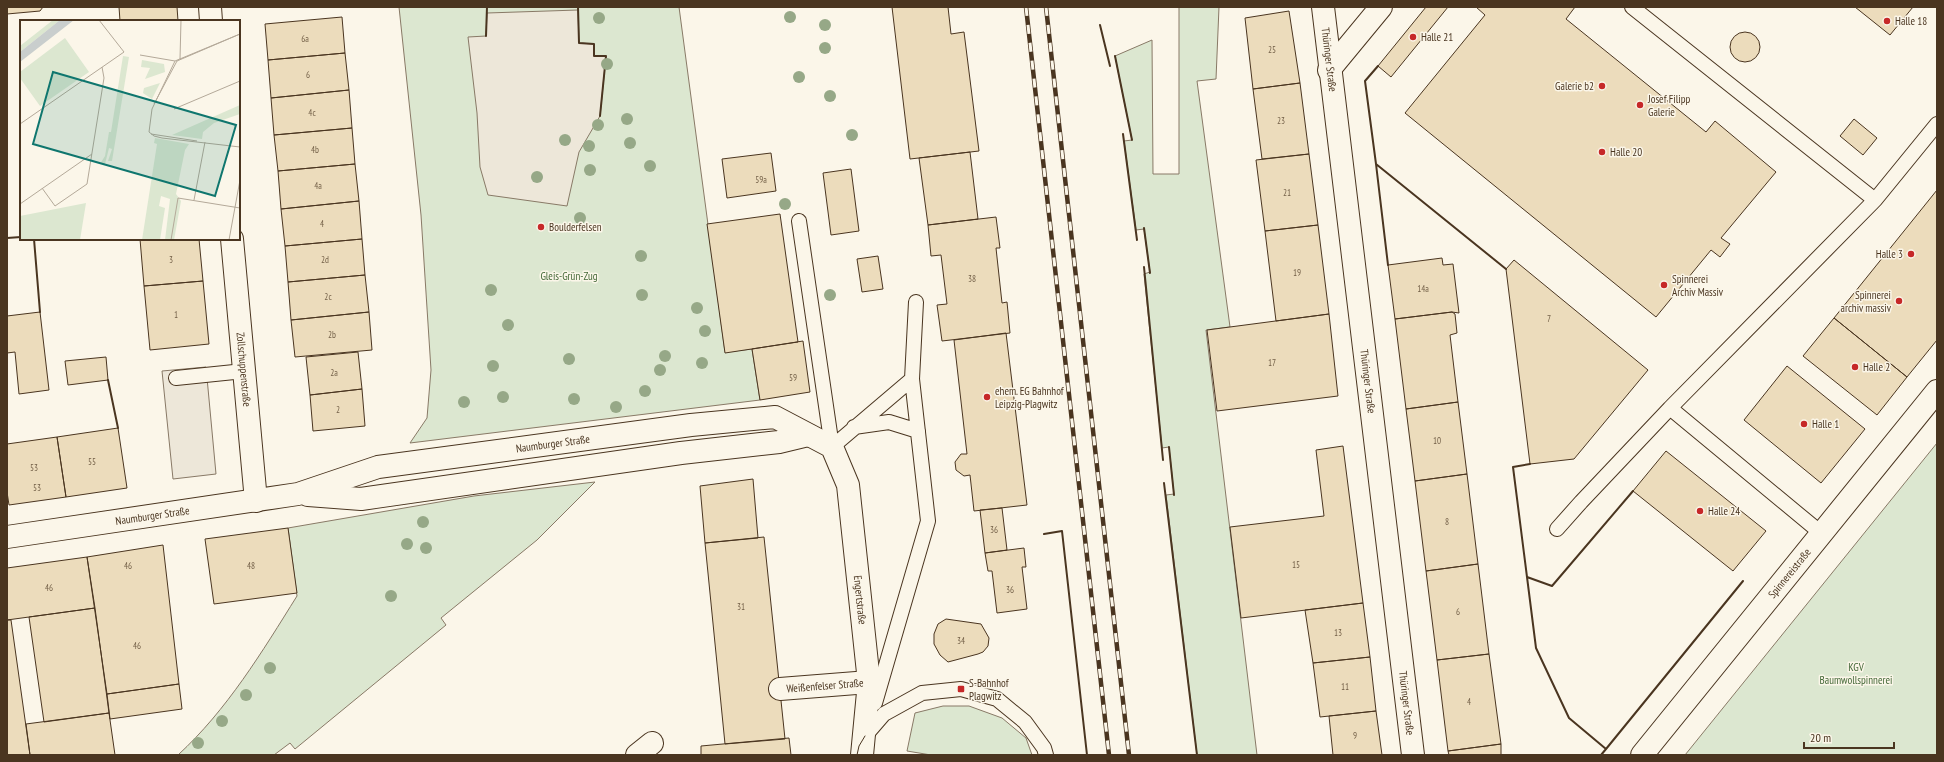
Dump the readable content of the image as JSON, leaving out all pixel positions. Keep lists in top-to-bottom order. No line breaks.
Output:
{"streets":{"street":["Thüringer Straße","Zollschuppenstraße","Naumburger Straße","Spinnereistraße","Engertstraße","Weißenfelser Straße"]},"crossings":[["Zollschuppenstraße","Naumburger Straße"],["Naumburger Straße","Engertstraße"],["Engertstraße","Weißenfelser Straße"]],"parks":["Gleis-Grün-Zug","KGV Baumwollspinnerei"],"places":{"other":["Halle 18","Halle 21","Galerie b2","Josef Filipp Galerie","Halle 20","Boulderfelsen","Halle 3","Spinnerei Archiv Massiv","Spinnerei archiv massiv","Halle 2","ehem. EG Bahnhof Leipzig-Plagwitz","Halle 1","Halle 24"],"transit":["S-Bahnhof Plagwitz"]},"house_numbers":["6a","25","6","4c","23","4b","59a","4a","21","4","3","2d","19","38","14a","2c","1","7","2b","17","2a","59","2","10","55","53","53","8","36","15","46","48","46","36","31","6","13","34","46","11","4","9"],"scale_bar":"20 m"}
